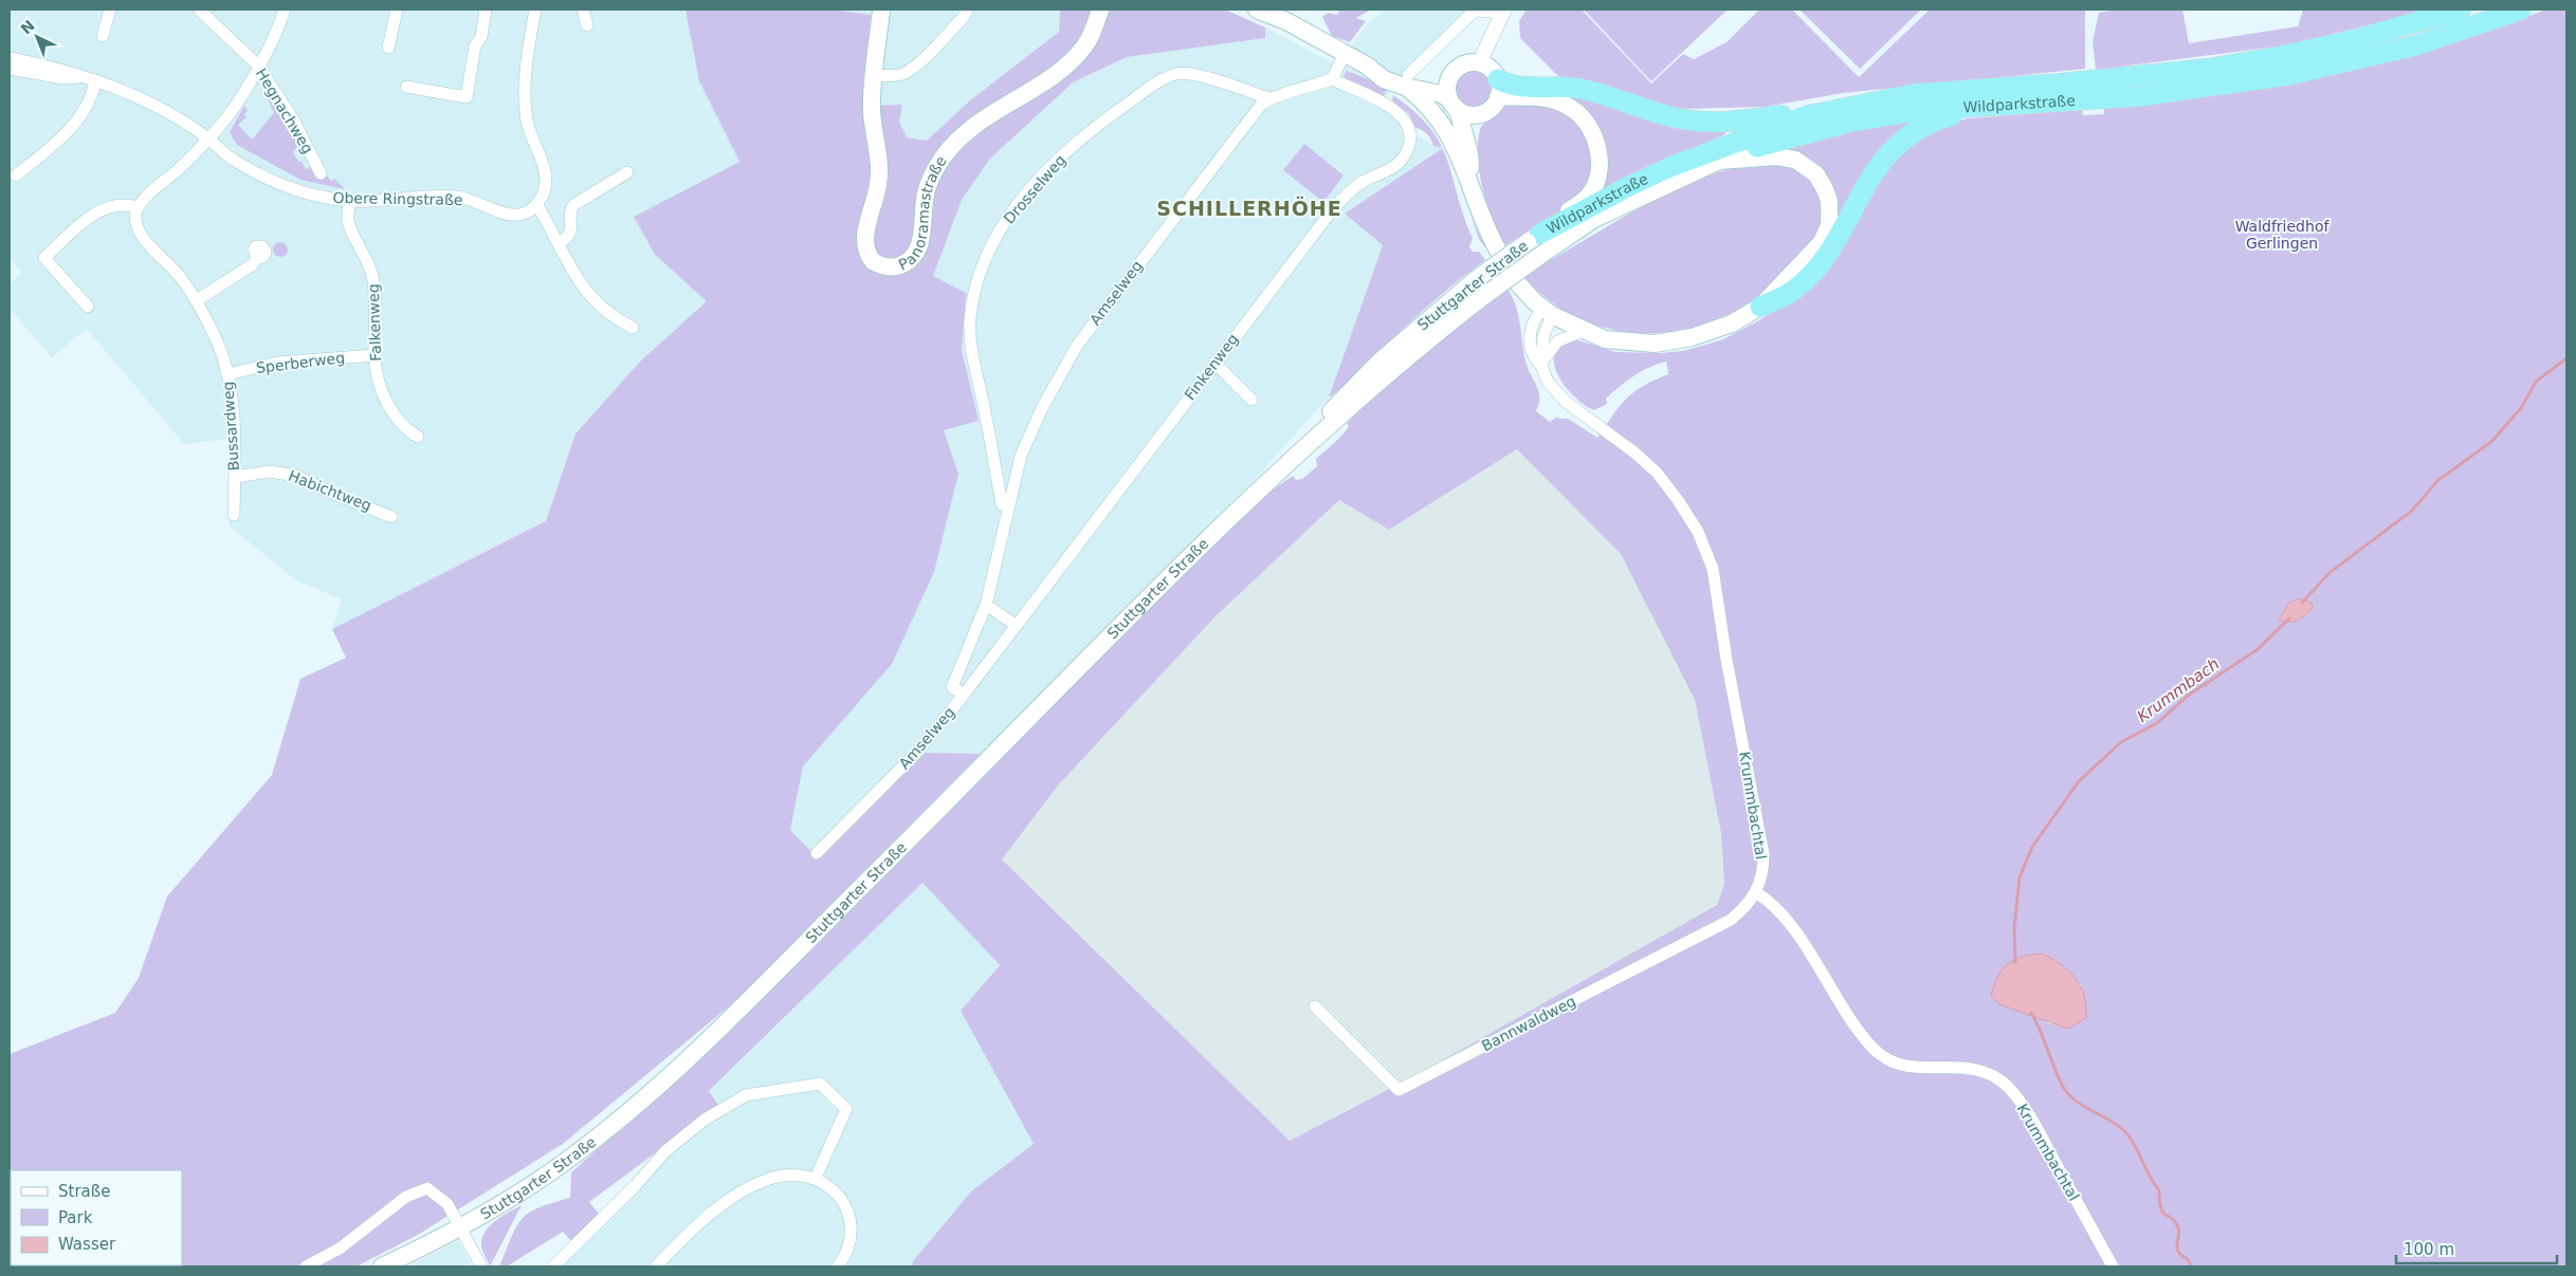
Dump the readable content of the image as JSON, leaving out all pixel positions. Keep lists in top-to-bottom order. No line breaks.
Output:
{"streets":{"highway":["Wildparkstraße"],"main road":["Panoramastraße","Stuttgarter Straße"],"street":["Hegnachweg","Drosselweg","Obere Ringstraße","Amselweg","Falkenweg","Sperberweg","Finkenweg","Bussardweg","Habichtweg","Krummbachtal","Bannwaldweg"]},"crossings":[["Wildparkstraße","Stuttgarter Straße"],["Drosselweg","Amselweg"],["Obere Ringstraße","Falkenweg"],["Amselweg","Finkenweg"],["Falkenweg","Sperberweg"],["Sperberweg","Bussardweg"],["Bussardweg","Habichtweg"],["Krummbachtal","Bannwaldweg"]],"districts":["SCHILLERHÖHE"],"water":["Krummbach"],"parks":["Waldfriedhof Gerlingen"],"legend":["Straße","Park","Wasser"],"scale_bar":"100 m","north":"top left"}
